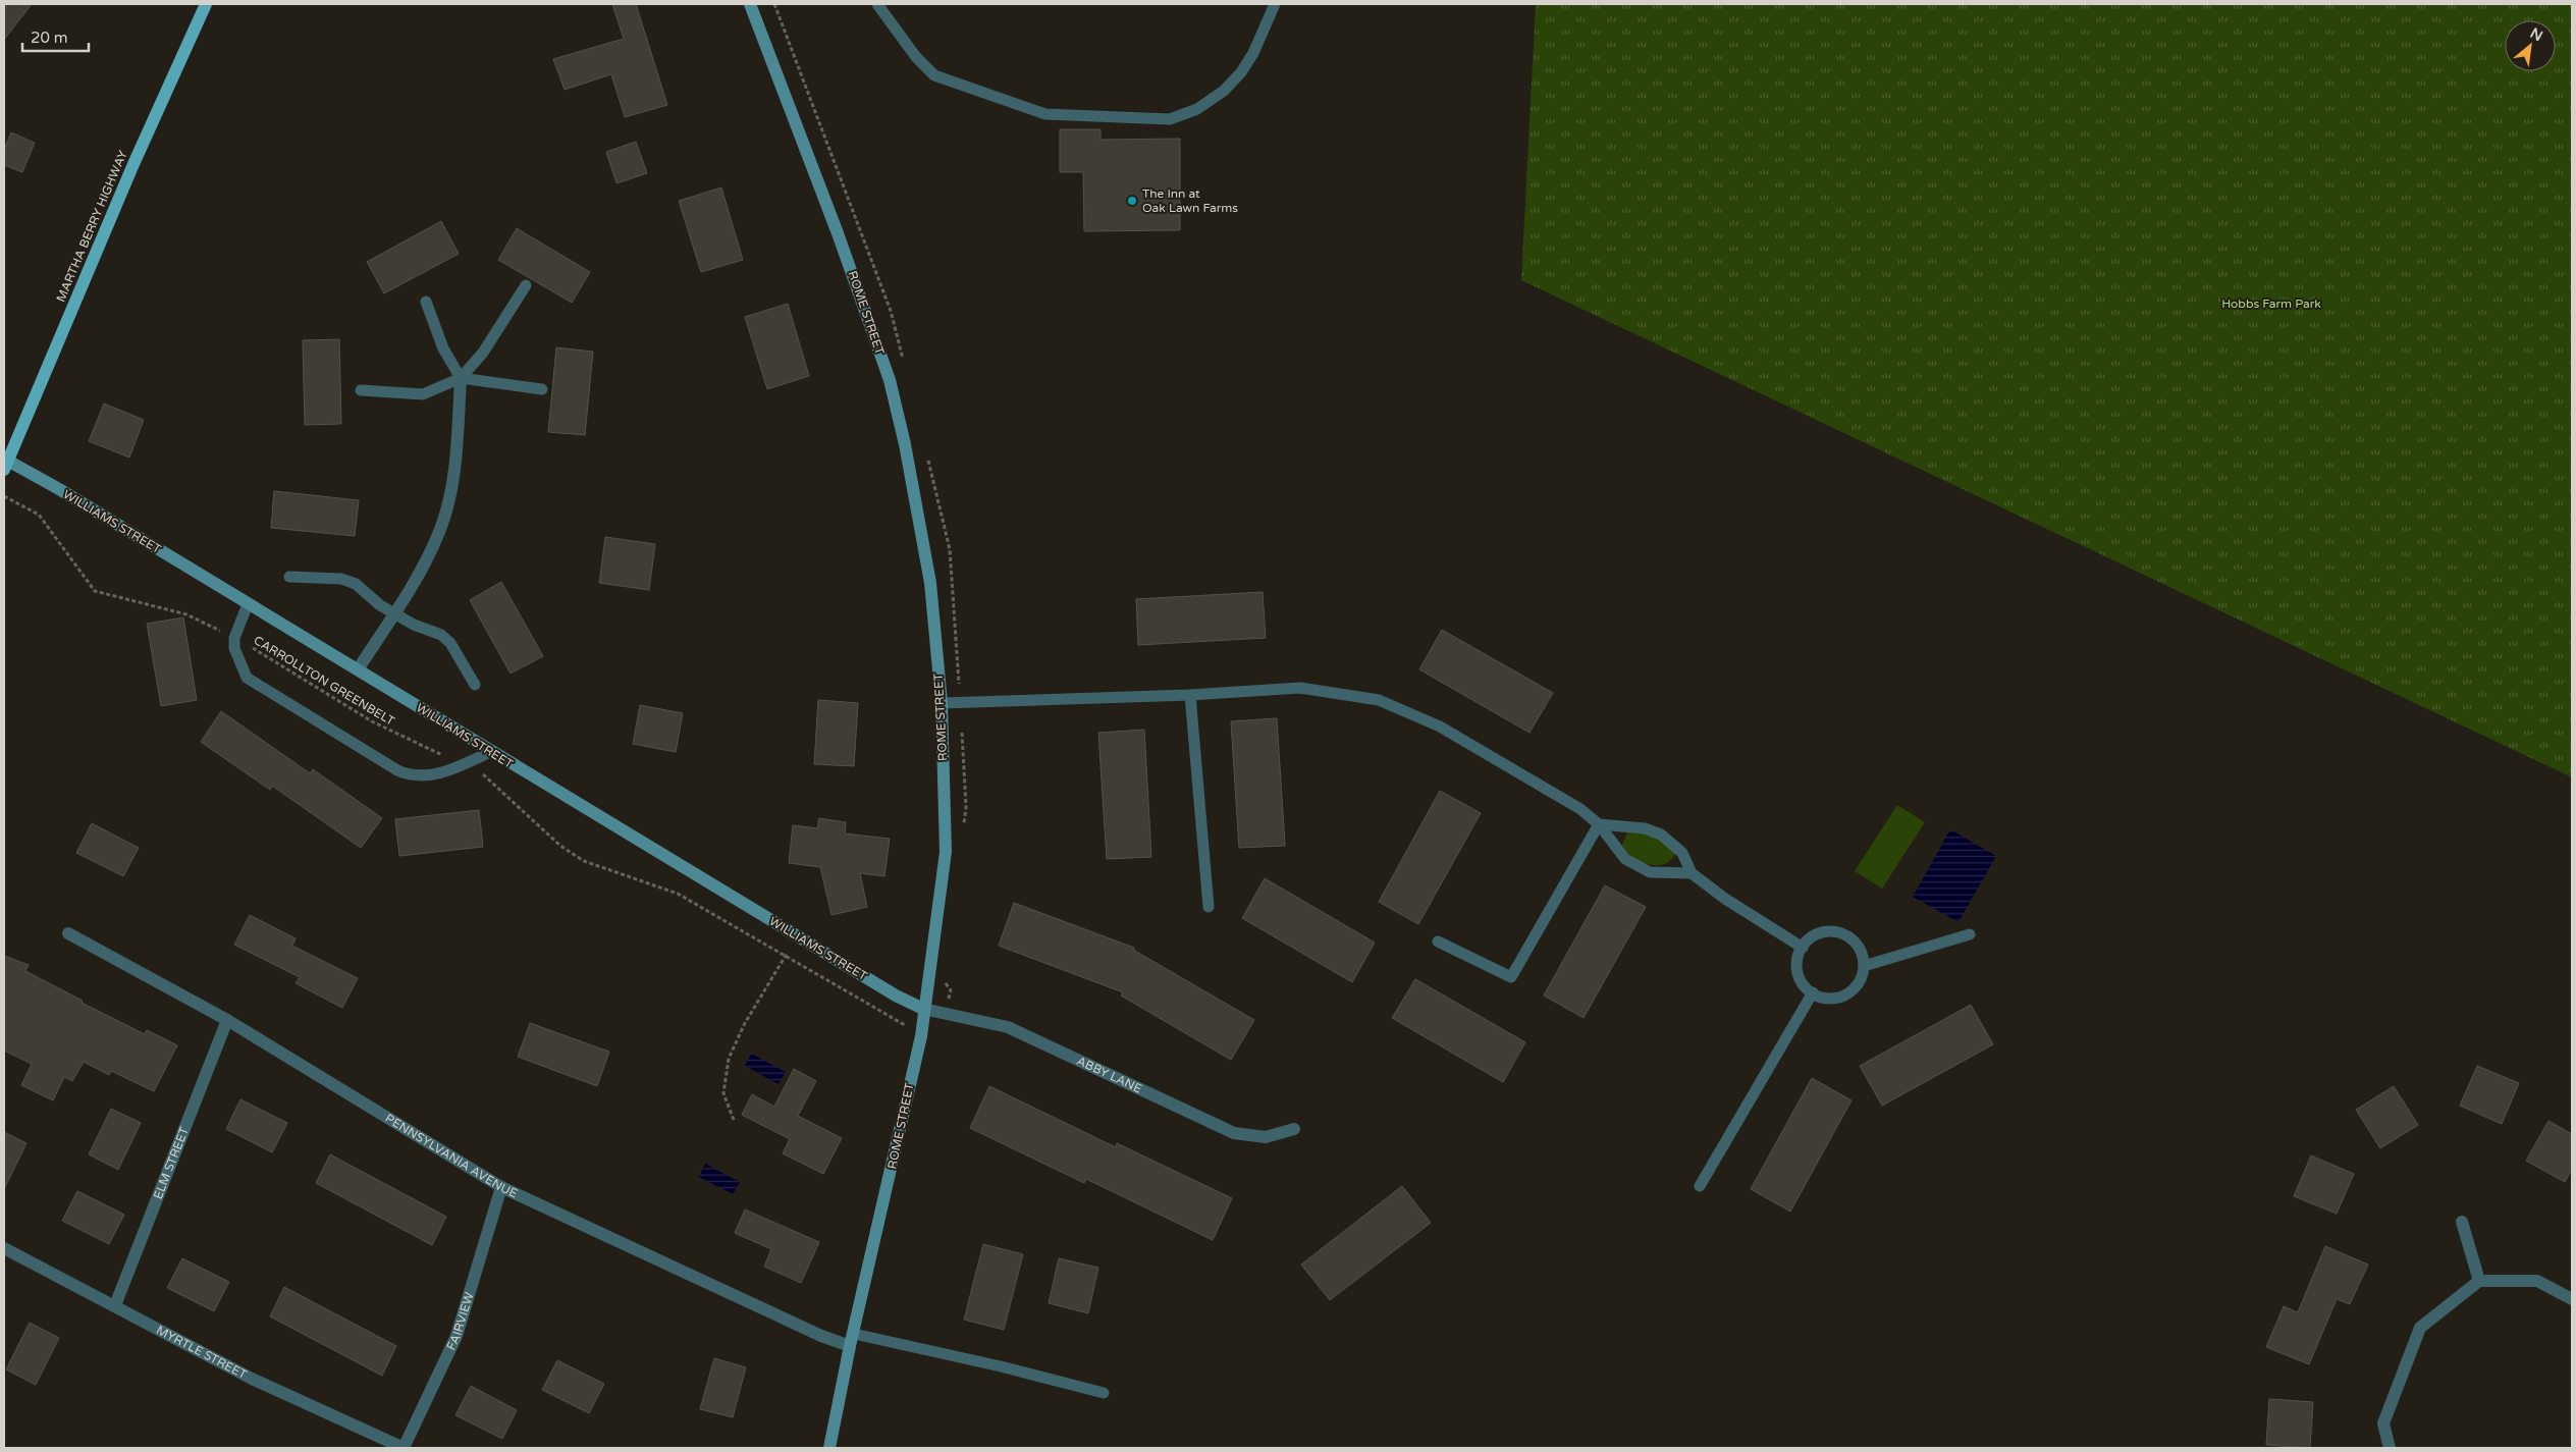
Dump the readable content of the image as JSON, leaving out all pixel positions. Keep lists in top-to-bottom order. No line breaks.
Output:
{"streets":{"main road":["MARTHA BERRY HIGHWAY"],"street":["ROME STREET","WILLIAMS STREET","ABBY LANE","PENNSYLVANIA AVENUE","ELM STREET","FAIRVIEW","MYRTLE STREET"],"path":["CARROLLTON GREENBELT"]},"crossings":[["MARTHA BERRY HIGHWAY","WILLIAMS STREET"],["ROME STREET","WILLIAMS STREET"],["ROME STREET","ABBY LANE"],["ROME STREET","PENNSYLVANIA AVENUE"],["WILLIAMS STREET","ABBY LANE"],["PENNSYLVANIA AVENUE","ELM STREET"],["PENNSYLVANIA AVENUE","FAIRVIEW"],["ELM STREET","MYRTLE STREET"],["FAIRVIEW","MYRTLE STREET"]],"parks":["Hobbs Farm Park"],"places":["The Inn at Oak Lawn Farms"],"scale_bar":"20 m","north":"top right"}
